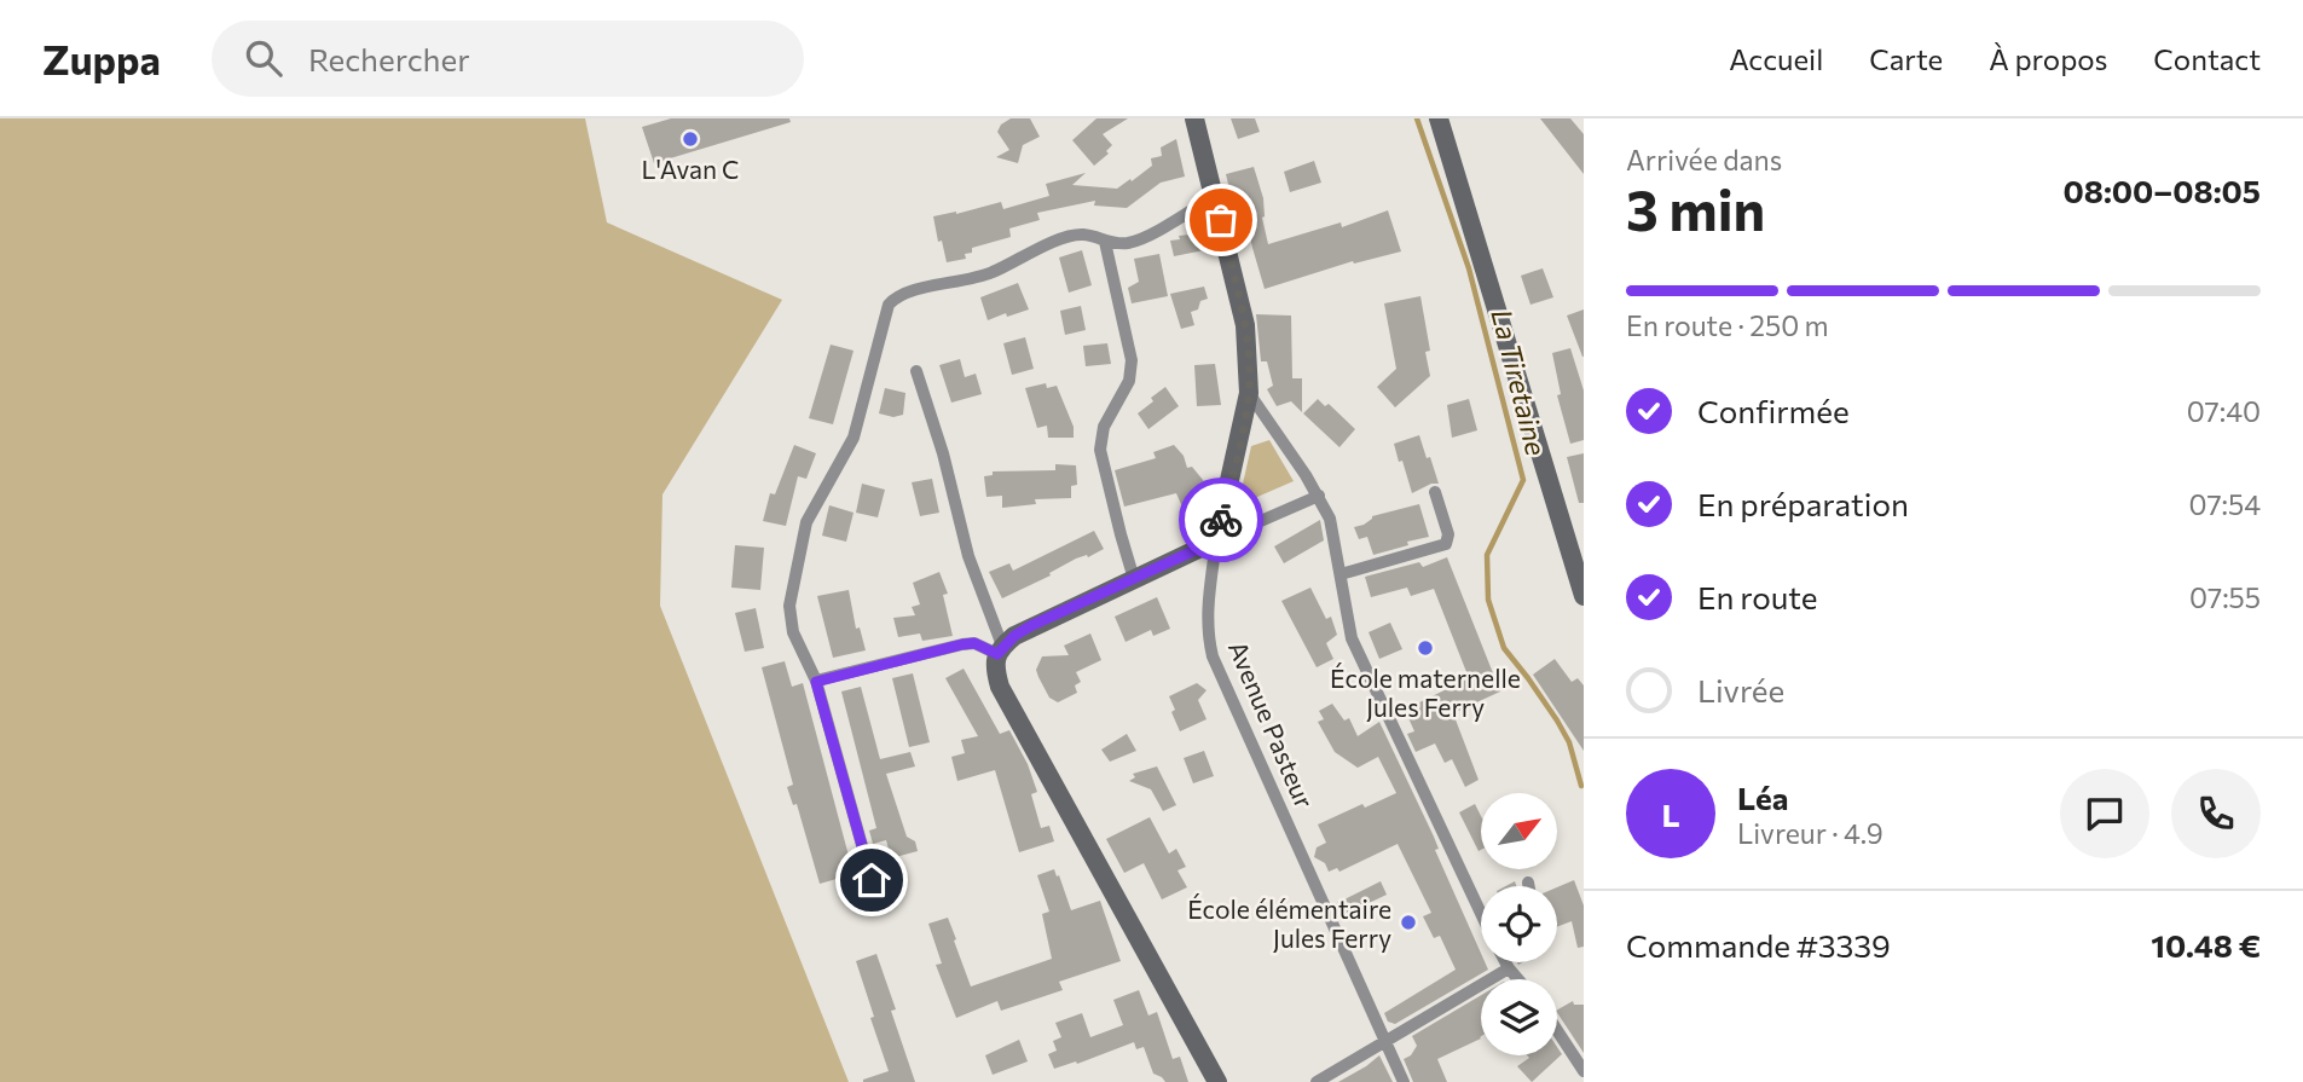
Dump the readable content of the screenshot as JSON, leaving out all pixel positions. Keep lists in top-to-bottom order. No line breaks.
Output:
{"streets":{"main road":["Avenue Pasteur"]},"water":["La Tiretaine"],"places":["L'Avan C","École maternelle Jules Ferry","École élémentaire Jules Ferry"],"north":"top right","page":{"header":"Zuppa","search":"Rechercher","nav":["Accueil","Carte","À propos","Contact"],"heading":["3 min","Arrivée dans","08:00–08:05"],"panel":["Léa","Livreur · 4.9","Commande #3339","10.48 €"],"bar":"En route · 250 m","list":[["Confirmée","07:40"],["En préparation","07:54"],["En route","07:55"],"Livrée"],"round":"L"}}
